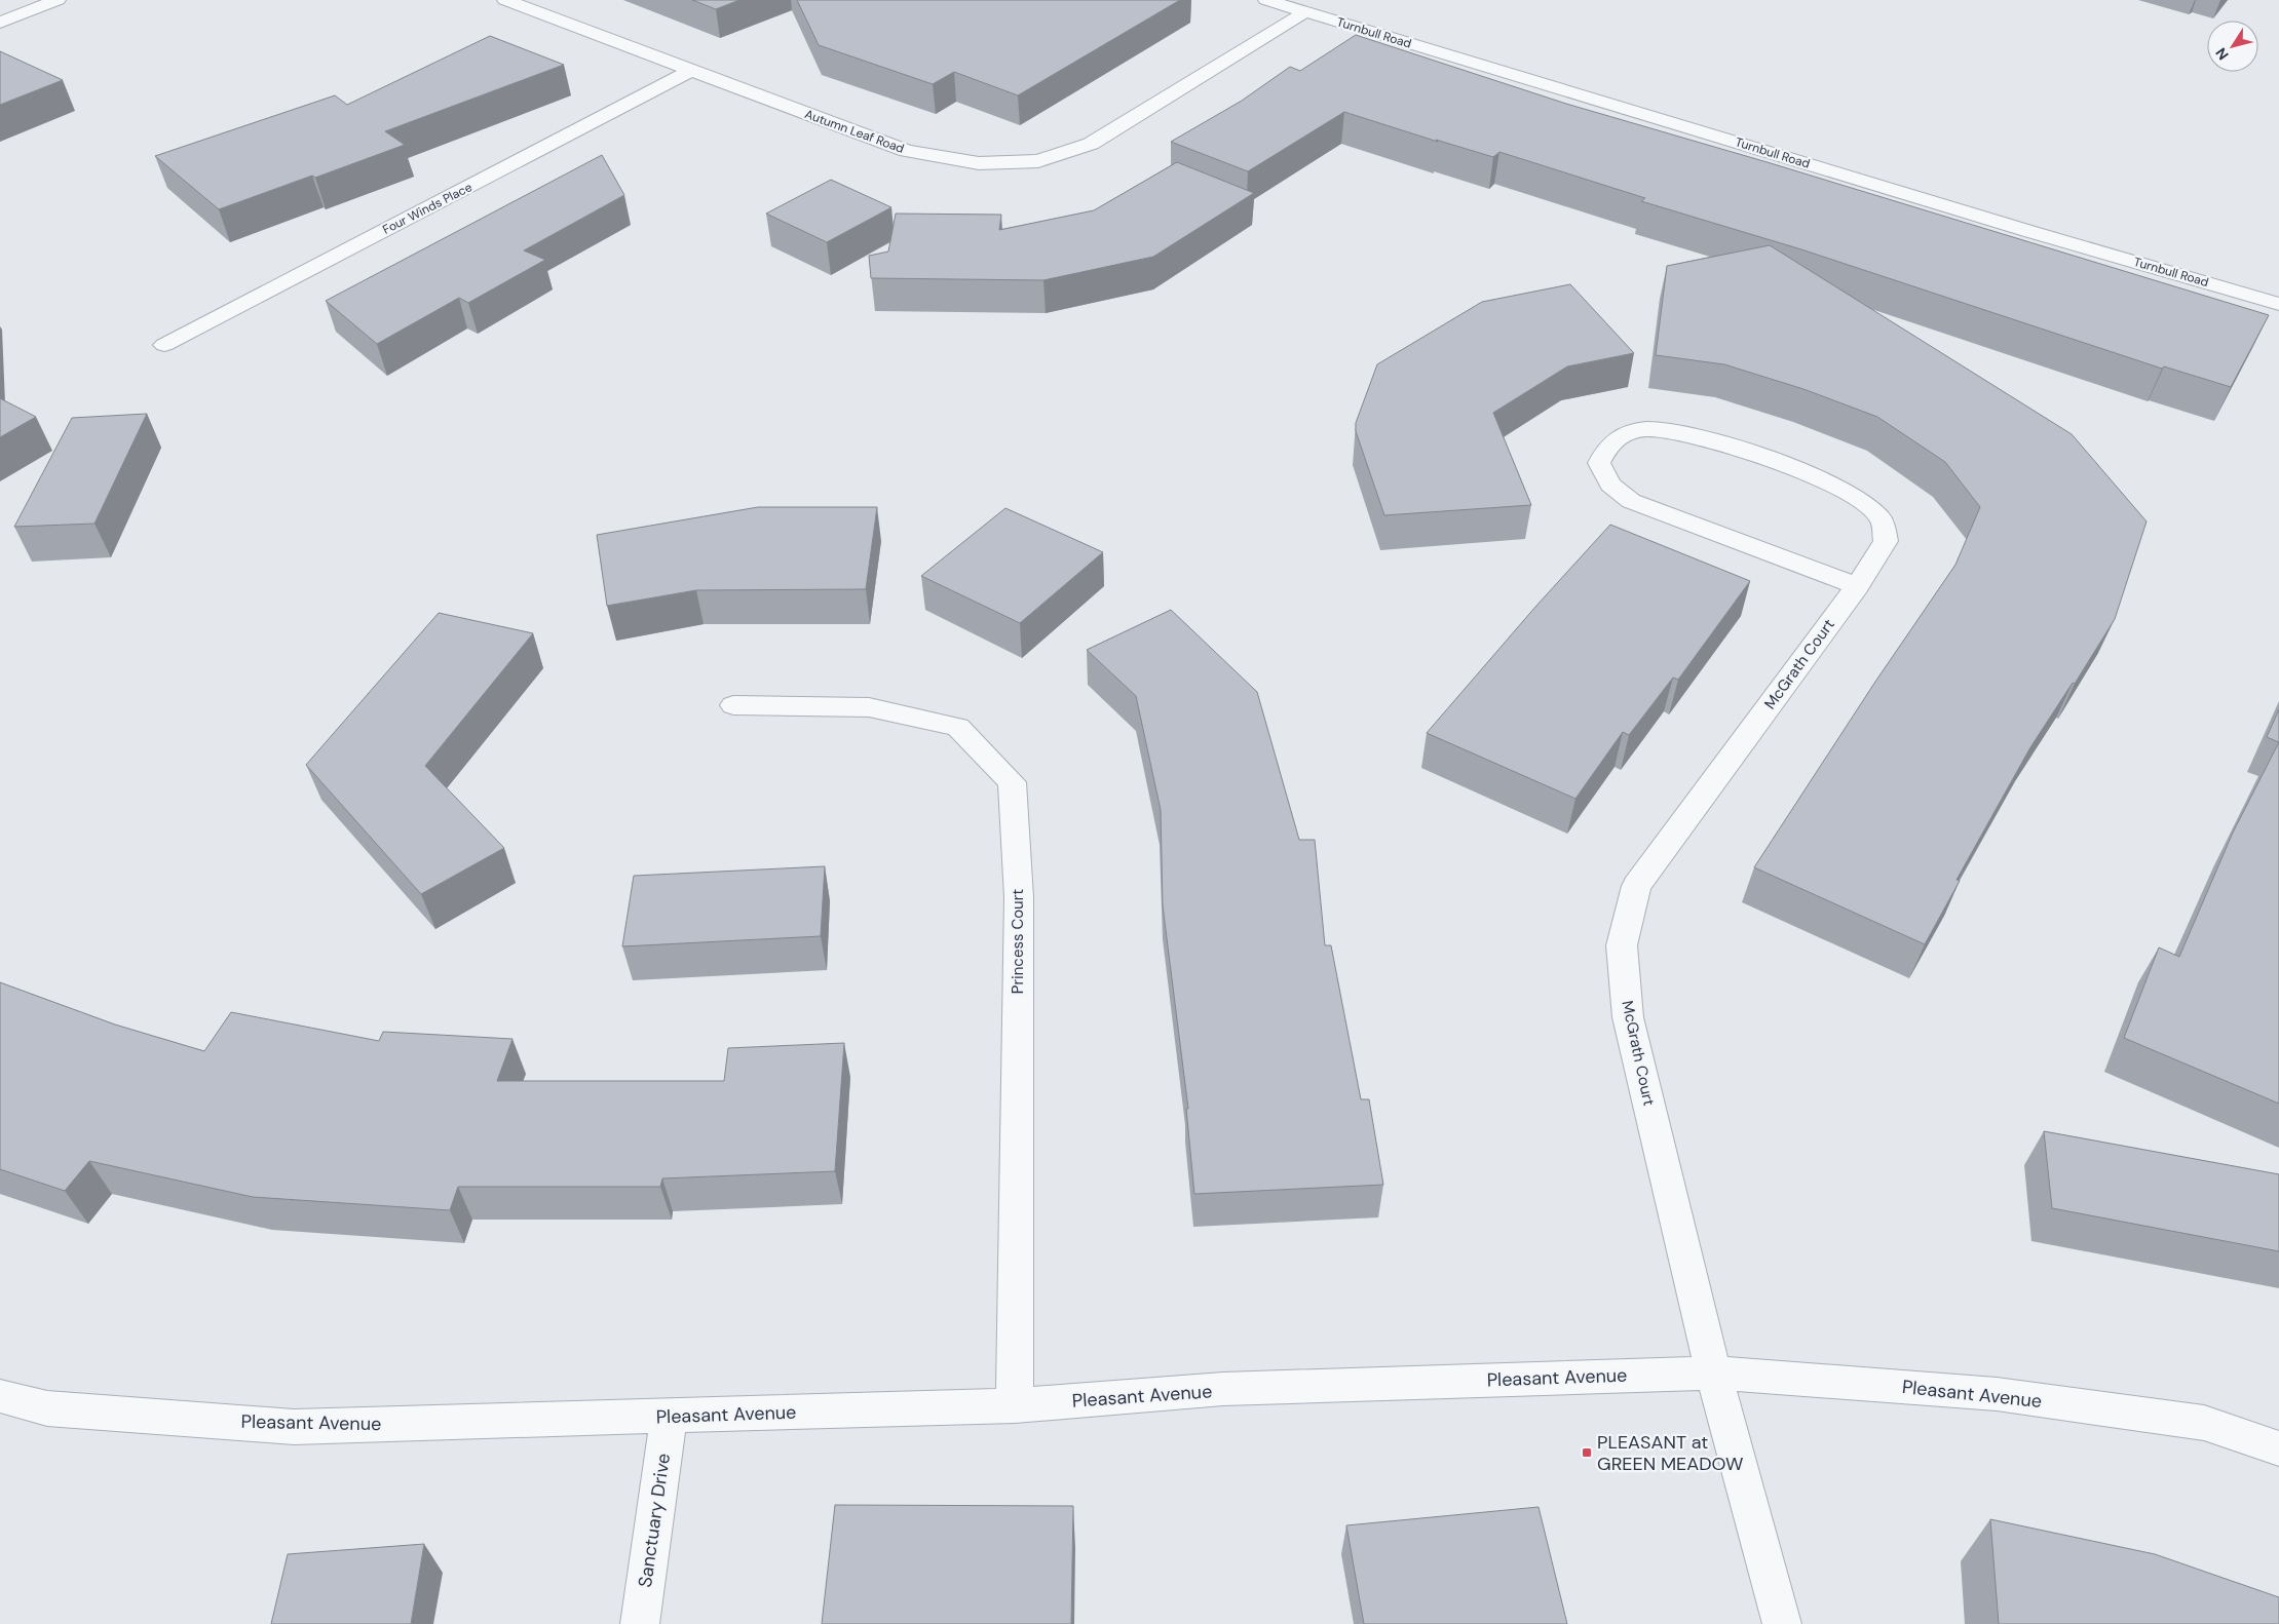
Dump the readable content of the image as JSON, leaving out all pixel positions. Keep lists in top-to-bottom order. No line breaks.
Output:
{"streets":{"street":["Turnbull Road","Autumn Leaf Road","Four Winds Place","McGrath Court","Princess Court","Pleasant Avenue","Sanctuary Drive"]},"crossings":[["Turnbull Road","Autumn Leaf Road"],["Autumn Leaf Road","Four Winds Place"],["McGrath Court","Pleasant Avenue"],["Princess Court","Pleasant Avenue"],["Pleasant Avenue","Sanctuary Drive"]],"places":{"transit":["PLEASANT at GREEN MEADOW"]},"north":"bottom left"}
